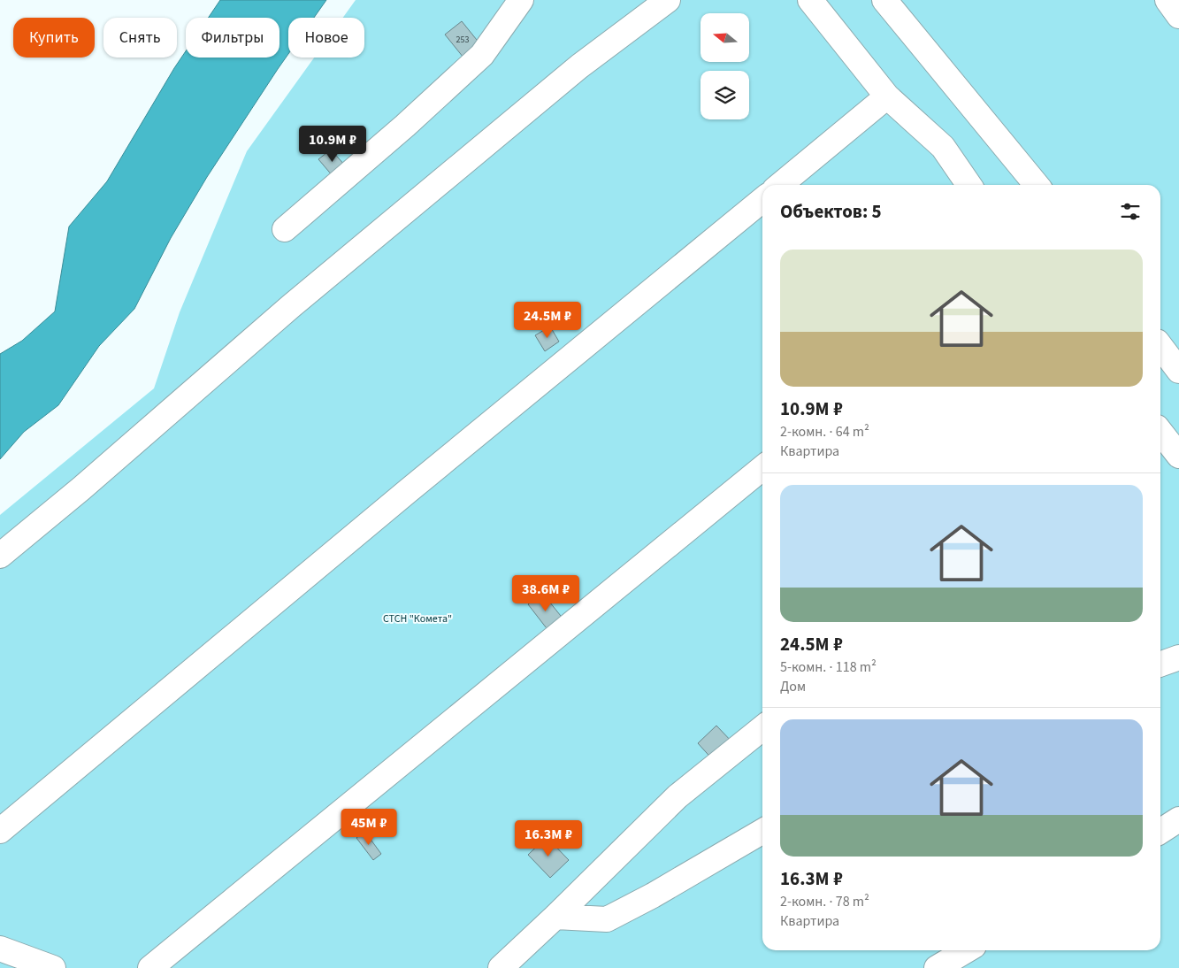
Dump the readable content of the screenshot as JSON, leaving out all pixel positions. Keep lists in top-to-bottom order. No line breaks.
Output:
{"parks":["СТСН \"Комета\""],"house_numbers":["253"],"north":"left","page":{"chip":["Купить","Снять","Фильтры","Новое"],"price":["10.9M ₽","24.5M ₽","38.6M ₽","45M ₽","16.3M ₽"],"heading":"Объектов: 5","list":[{"name":"10.9M ₽","note":"2-комн. · 64 m² · Квартира"},{"name":"24.5M ₽","note":"5-комн. · 118 m² · Дом"},{"name":"16.3M ₽","note":"2-комн. · 78 m² · Квартира"}]}}
